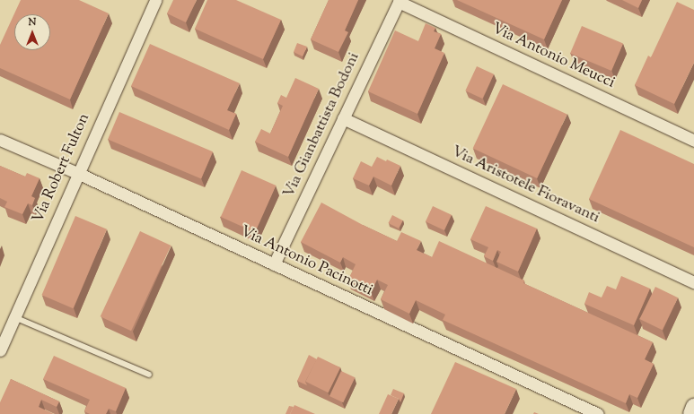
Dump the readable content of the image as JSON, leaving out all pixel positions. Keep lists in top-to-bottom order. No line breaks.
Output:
{"streets":{"street":["Via Antonio Meucci","Via Gianbattista Bodoni","Via Robert Fulton","Via Aristotele Fioravanti","Via Antonio Pacinotti"]},"crossings":[["Via Antonio Meucci","Via Gianbattista Bodoni"],["Via Gianbattista Bodoni","Via Aristotele Fioravanti"],["Via Gianbattista Bodoni","Via Antonio Pacinotti"],["Via Robert Fulton","Via Antonio Pacinotti"]],"north":"top"}
